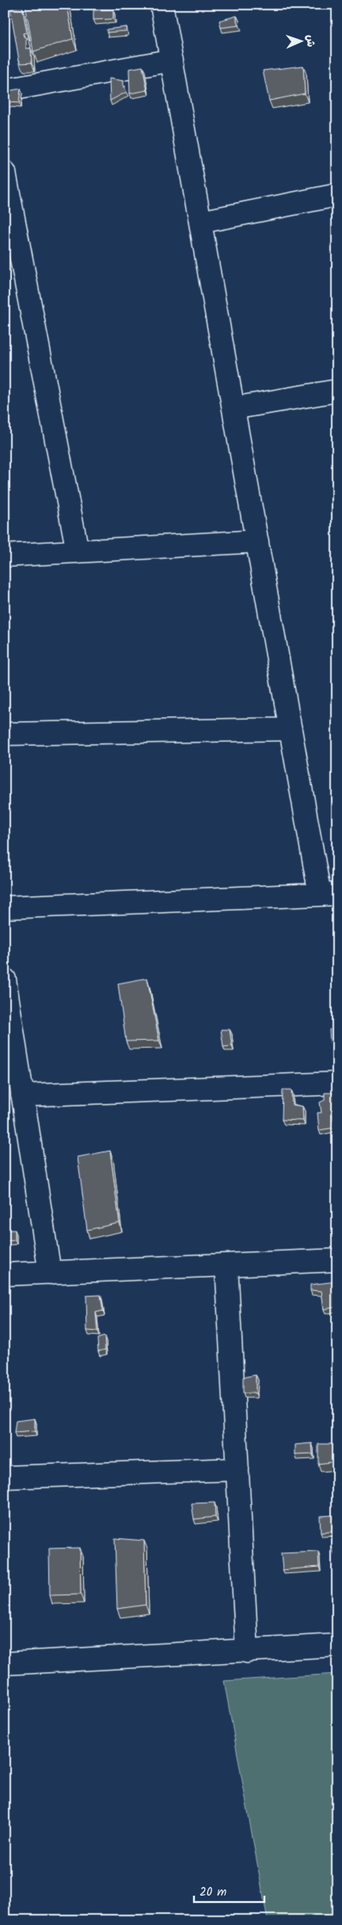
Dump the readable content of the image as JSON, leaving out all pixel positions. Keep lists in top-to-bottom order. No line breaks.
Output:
{"scale_bar":"20 m","north":"right"}
